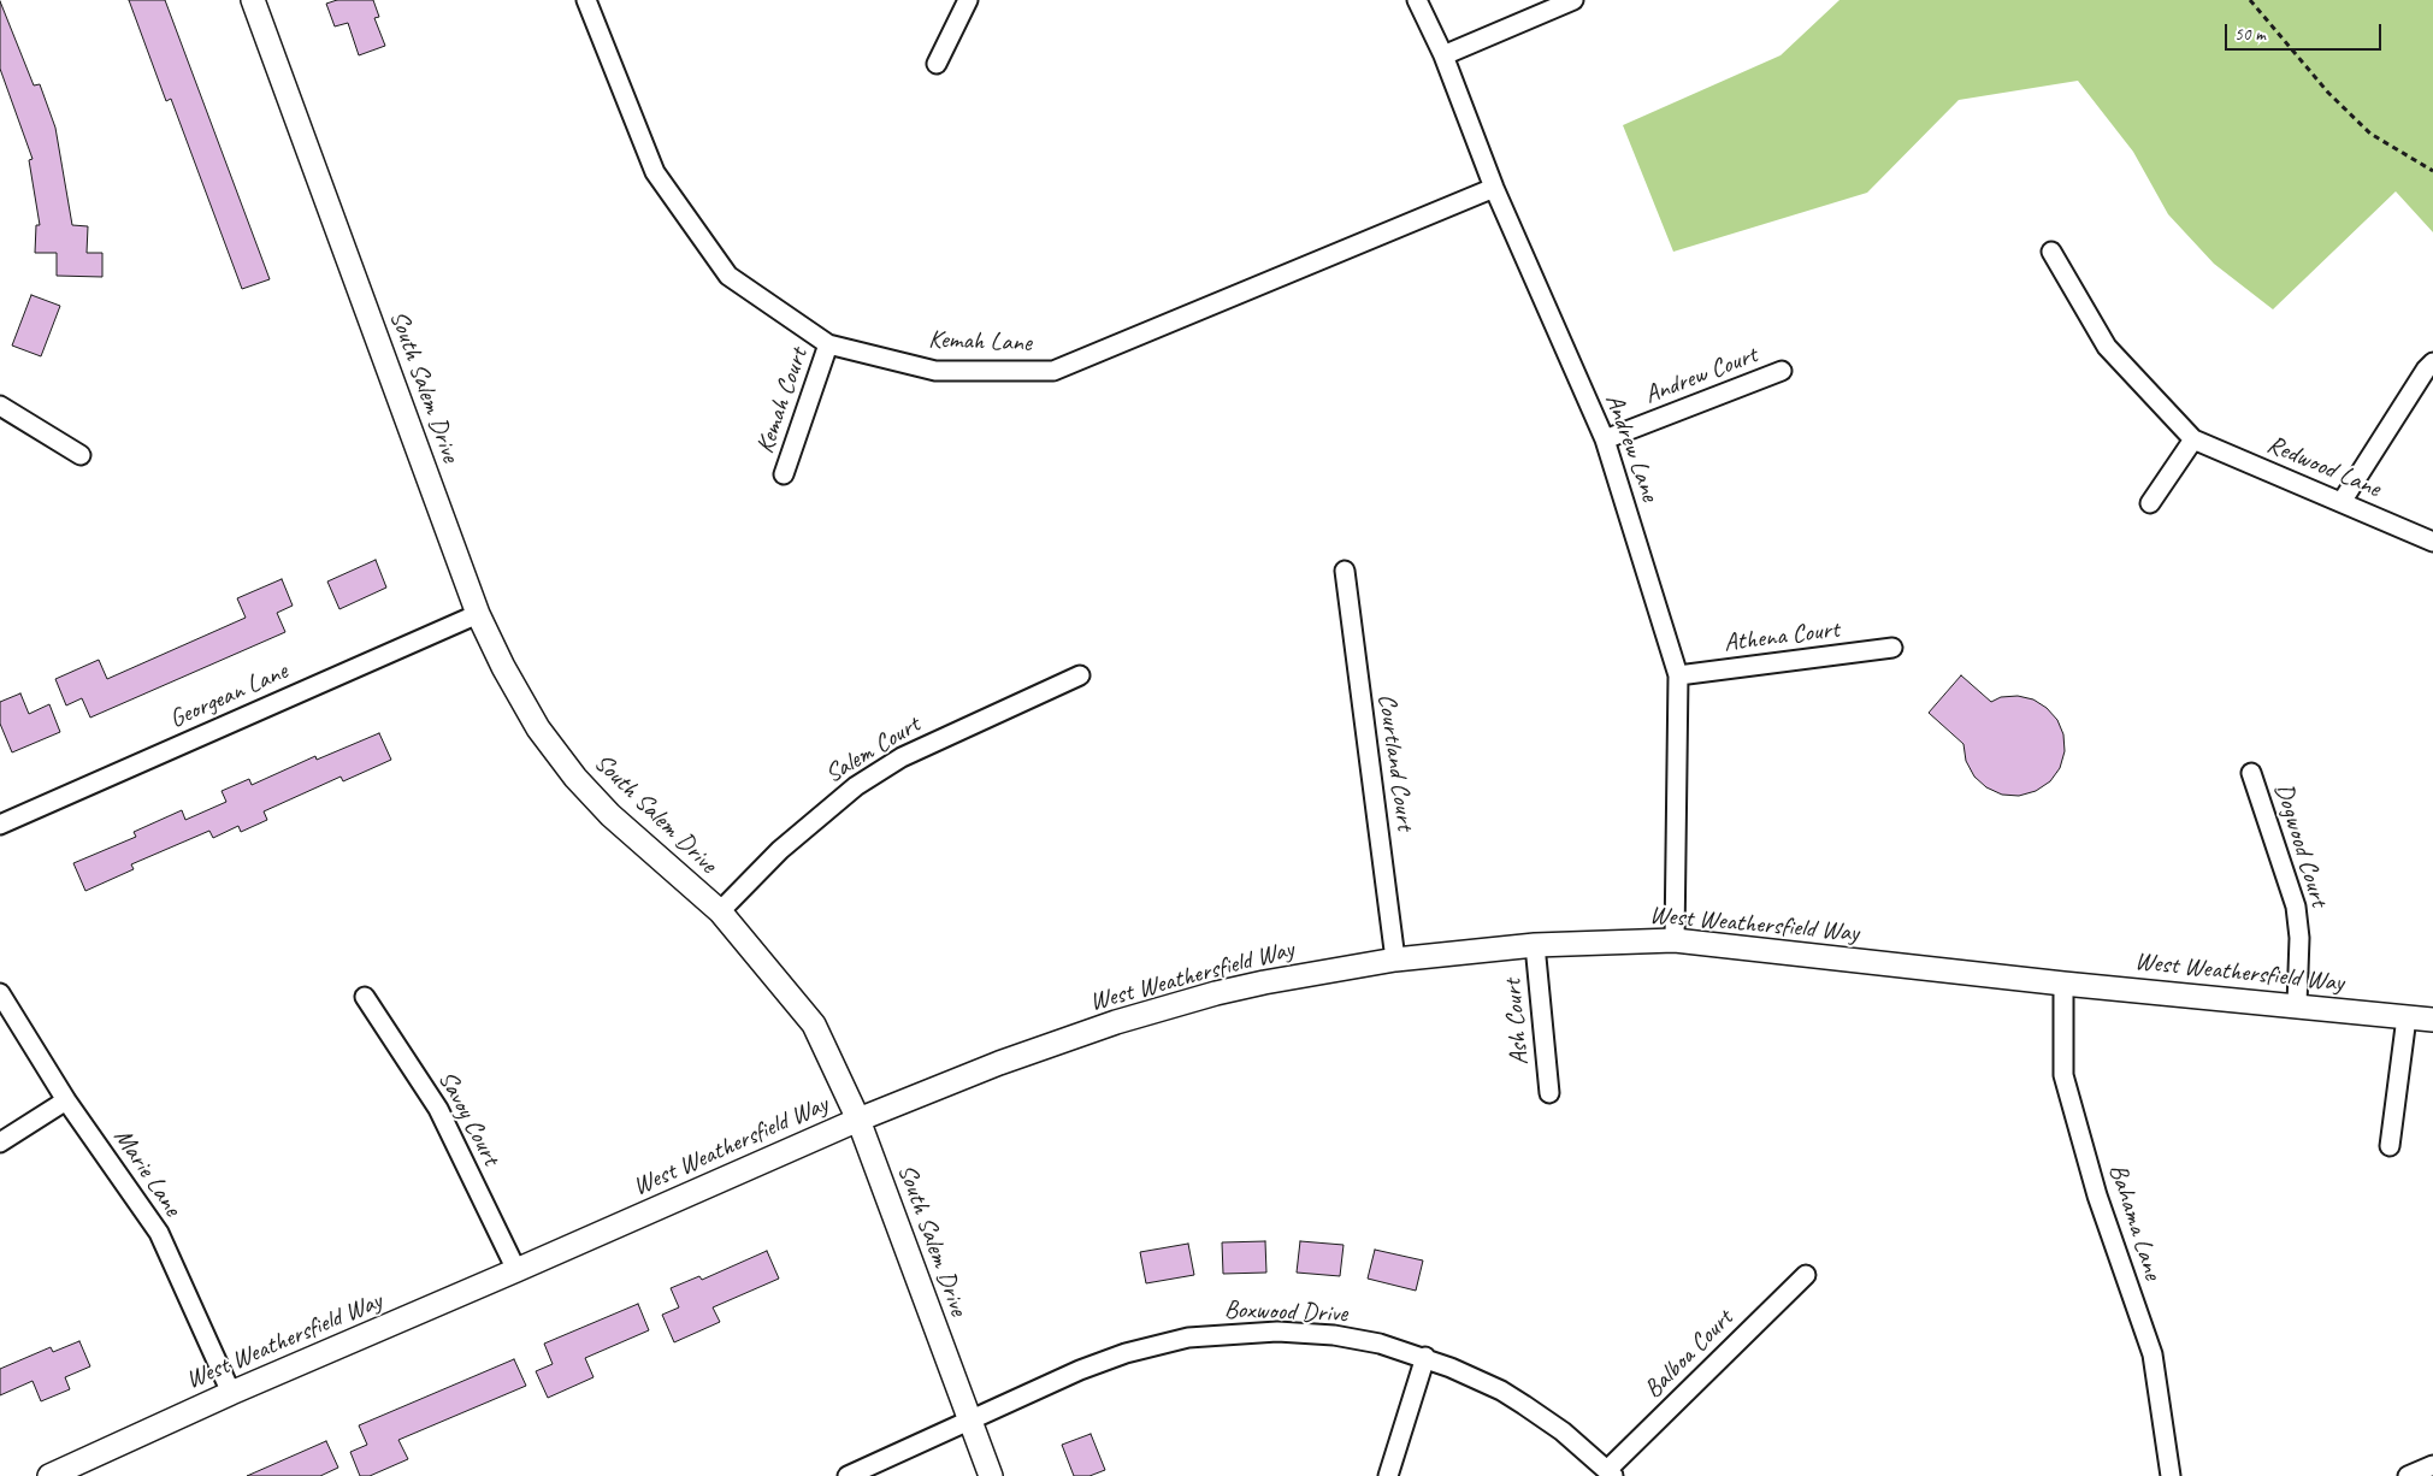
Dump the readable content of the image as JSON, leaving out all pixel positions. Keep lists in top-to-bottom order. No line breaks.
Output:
{"streets":{"street":["Kemah Lane","Andrew Court","South Salem Drive","Kemah Court","Andrew Lane","Redwood Lane","Athena Court","Georgean Lane","Salem Court","Courtland Court","Dogwood Court","West Weathersfield Way","Ash Court","Savoy Court","Marie Lane","Bahama Lane","Boxwood Drive","Balboa Court"]},"crossings":[["Kemah Lane","Kemah Court"],["Kemah Lane","Andrew Lane"],["Andrew Court","Andrew Lane"],["South Salem Drive","Georgean Lane"],["South Salem Drive","Salem Court"],["South Salem Drive","West Weathersfield Way"],["South Salem Drive","Boxwood Drive"],["Andrew Lane","Athena Court"],["Andrew Lane","West Weathersfield Way"],["Courtland Court","West Weathersfield Way"],["Dogwood Court","West Weathersfield Way"],["West Weathersfield Way","Ash Court"],["West Weathersfield Way","Savoy Court"],["West Weathersfield Way","Marie Lane"],["West Weathersfield Way","Bahama Lane"],["Boxwood Drive","Balboa Court"]],"scale_bar":"50 m"}
